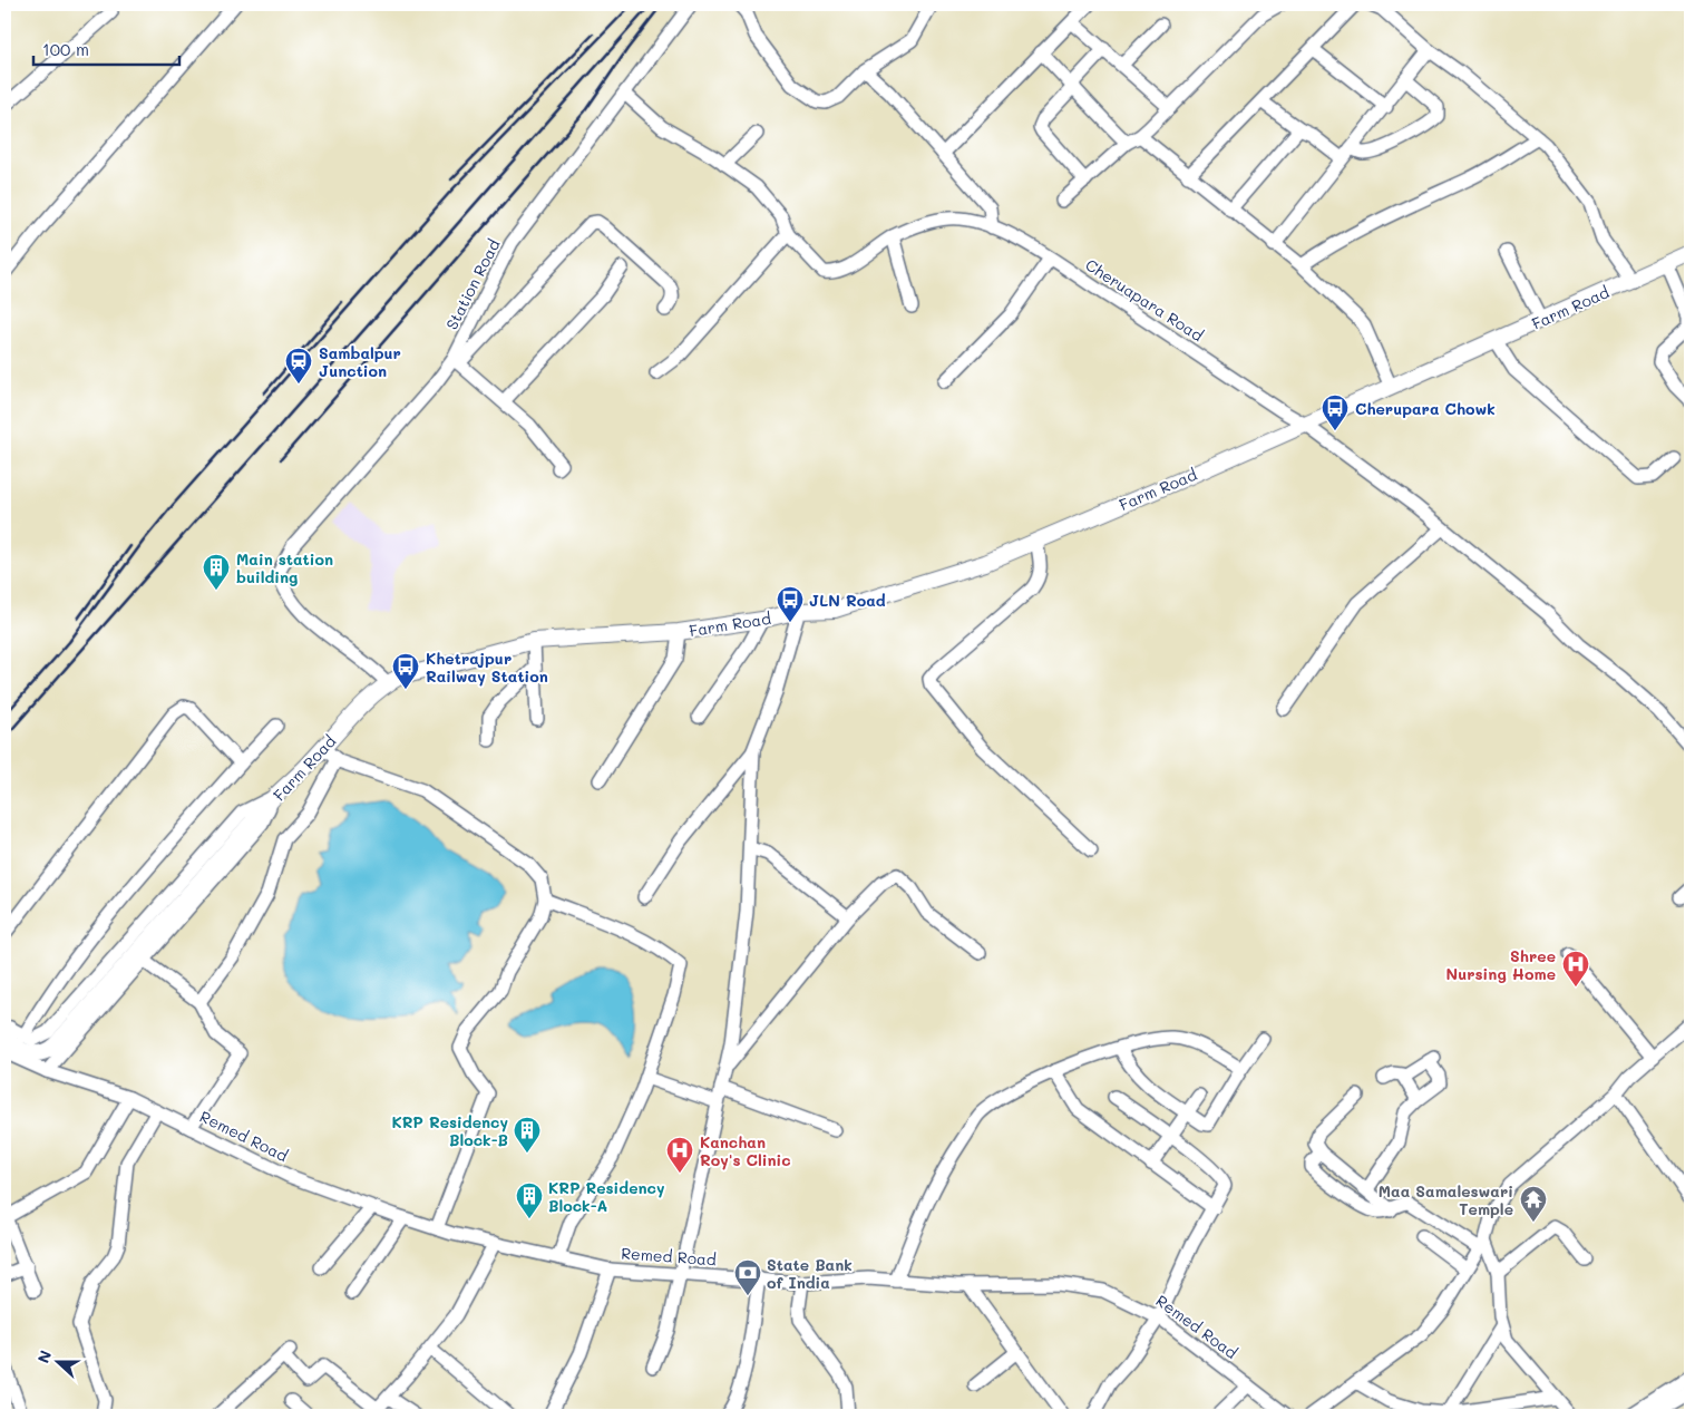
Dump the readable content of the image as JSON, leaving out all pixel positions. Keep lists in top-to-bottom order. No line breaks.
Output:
{"streets":{"main road":["Farm Road"],"street":["Station Road","Cheruapara Road","Remed Road"]},"crossings":[["Station Road","Cheruapara Road"],["Station Road","Farm Road"],["Cheruapara Road","Farm Road"],["Farm Road","Remed Road"]],"places":{"station":["Sambalpur Junction"],"bus stop":["Cherupara Chowk","JLN Road","Khetrajpur Railway Station"],"building":["Main station building","KRP Residency Block-B","KRP Residency Block-A"],"hospital":["Shree Nursing Home","Kanchan Roy's Clinic"],"temple":["Maa Samaleswari Temple"],"bank":["State Bank of India"]},"scale_bar":"100 m","north":"left"}
